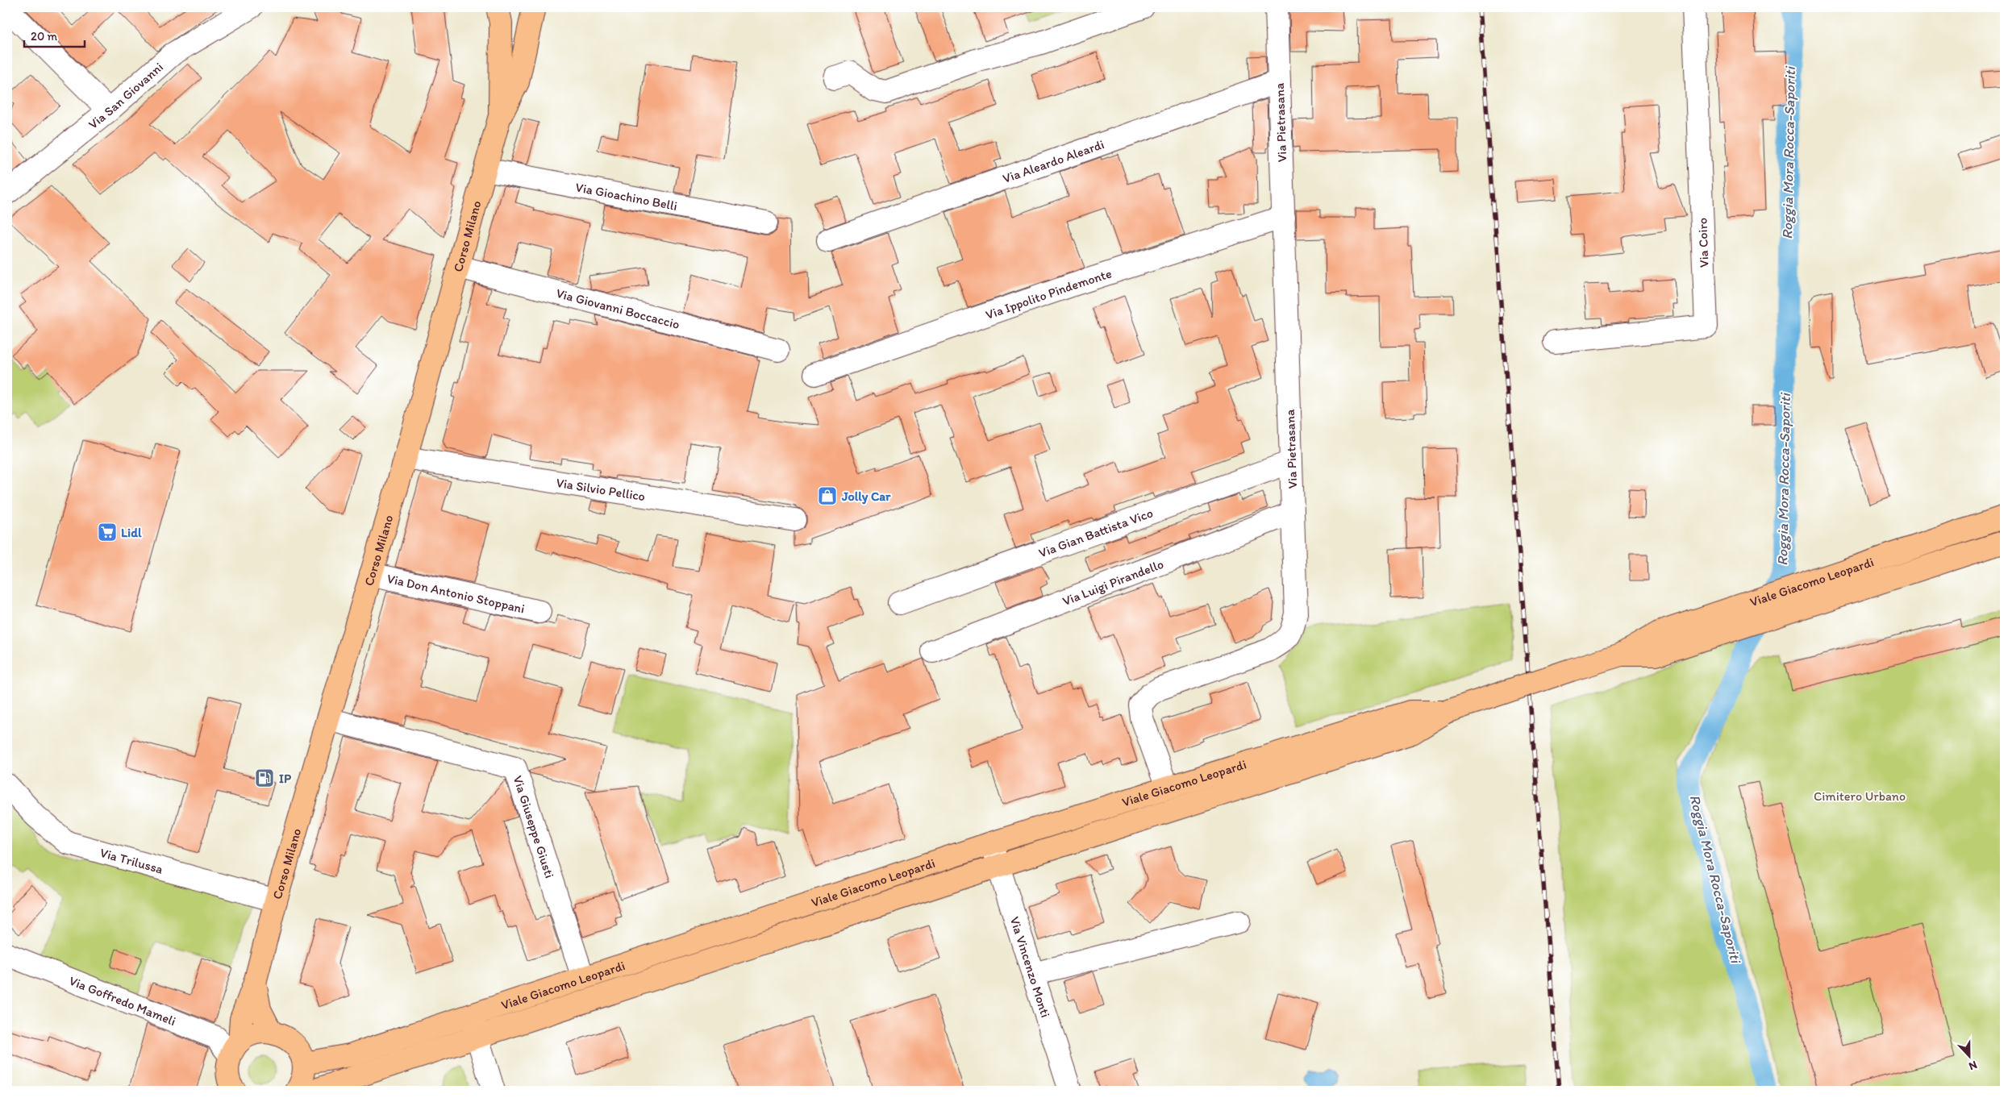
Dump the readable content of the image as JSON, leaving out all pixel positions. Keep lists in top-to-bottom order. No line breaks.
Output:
{"streets":{"main road":["Corso Milano","Viale Giacomo Leopardi"],"street":["Via San Giovanni","Via Pietrasana","Via Aleardo Aleardi","Via Gioachino Belli","Via Coiro","Via Ippolito Pindemonte","Via Giovanni Boccaccio","Via Silvio Pellico","Via Gian Battista Vico","Via Luigi Pirandello","Via Don Antonio Stoppani","Via Giuseppe Giusti","Via Trilussa","Via Vincenzo Monti","Via Goffredo Mameli"]},"crossings":[["Via Pietrasana","Via Aleardo Aleardi"],["Via Pietrasana","Via Ippolito Pindemonte"],["Via Pietrasana","Via Gian Battista Vico"],["Via Pietrasana","Viale Giacomo Leopardi"],["Via Pietrasana","Via Luigi Pirandello"],["Via Gioachino Belli","Corso Milano"],["Corso Milano","Via Giovanni Boccaccio"],["Corso Milano","Via Silvio Pellico"],["Corso Milano","Via Don Antonio Stoppani"],["Corso Milano","Via Giuseppe Giusti"],["Corso Milano","Via Trilussa"],["Corso Milano","Via Goffredo Mameli"],["Viale Giacomo Leopardi","Via Giuseppe Giusti"],["Viale Giacomo Leopardi","Via Vincenzo Monti"]],"water":["Roggia Mora Rocca-Saporiti"],"parks":["Cimitero Urbano"],"places":{"shop":["Jolly Car"],"supermarket":["Lidl"],"fuel station":["IP"]},"scale_bar":"20 m","north":"bottom"}
